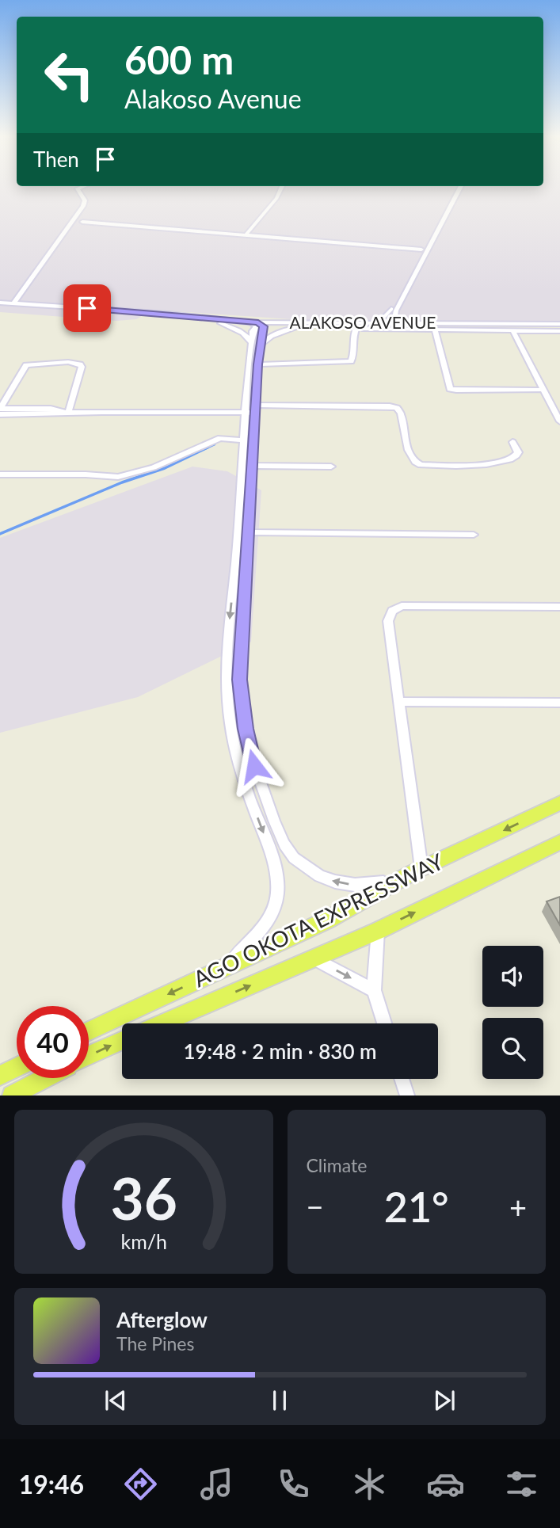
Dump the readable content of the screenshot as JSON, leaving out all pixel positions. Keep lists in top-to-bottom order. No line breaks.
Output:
{"streets":{"main road":["AGO OKOTA EXPRESSWAY"],"street":["ALAKOSO AVENUE"]},"page":{"turn":["600 m","Alakoso Avenue"],"then":"Then","limit":"40","trip":"19:48 · 2 min · 830 m","tile":"Climate","heat":["−","21°","+"],"song":["Afterglow","The Pines"],"tabs":"19:46","gauge":["36","km/h"]}}
